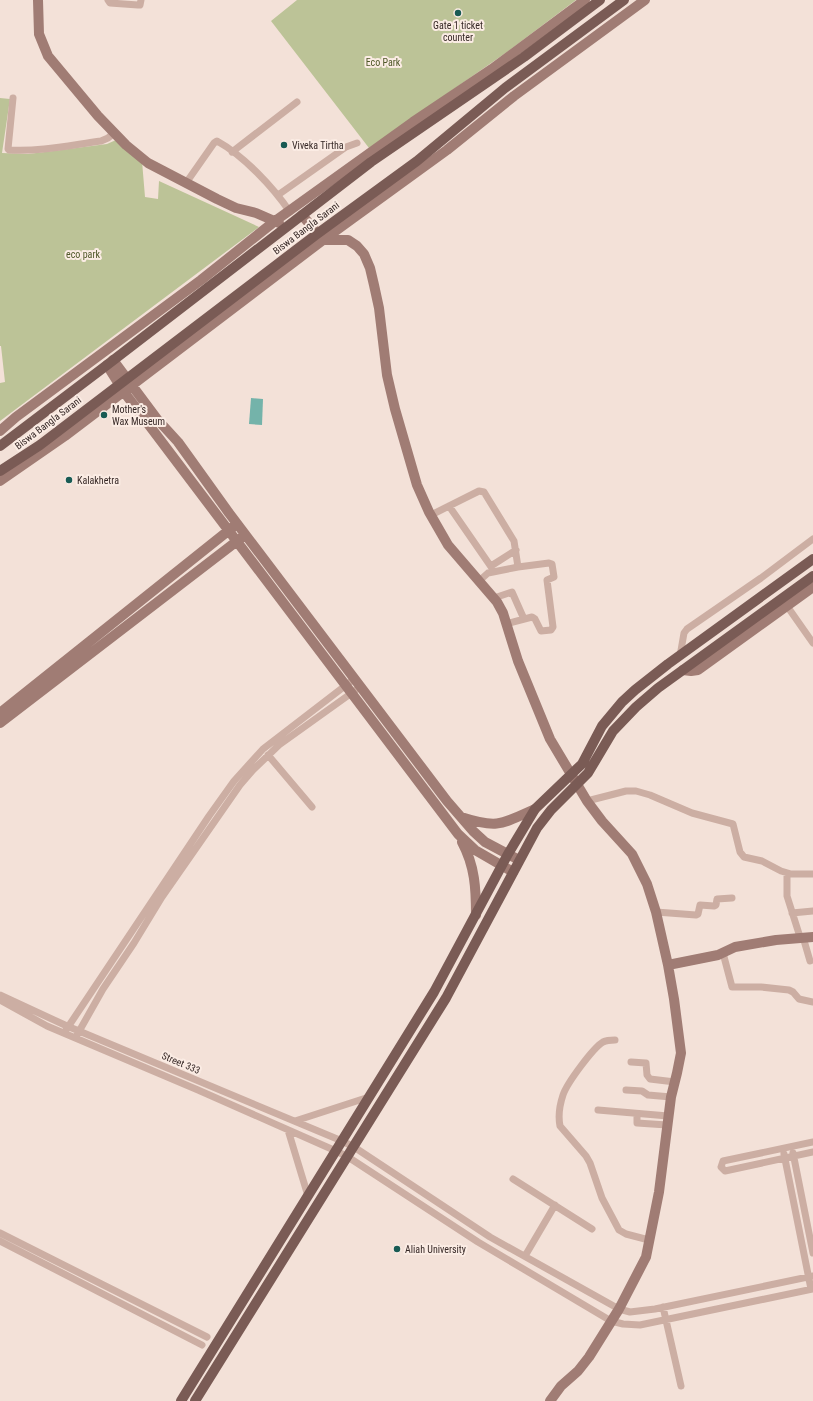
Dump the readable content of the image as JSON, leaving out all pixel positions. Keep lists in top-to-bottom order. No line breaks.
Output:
{"streets":{"main road":["Biswa Bangla Sarani"],"street":["Street 333"]},"parks":["Eco Park","eco park"],"places":["Gate 1 ticket counter","Viveka Tirtha","Mother's Wax Museum","Kalakhetra","Aliah University"]}
